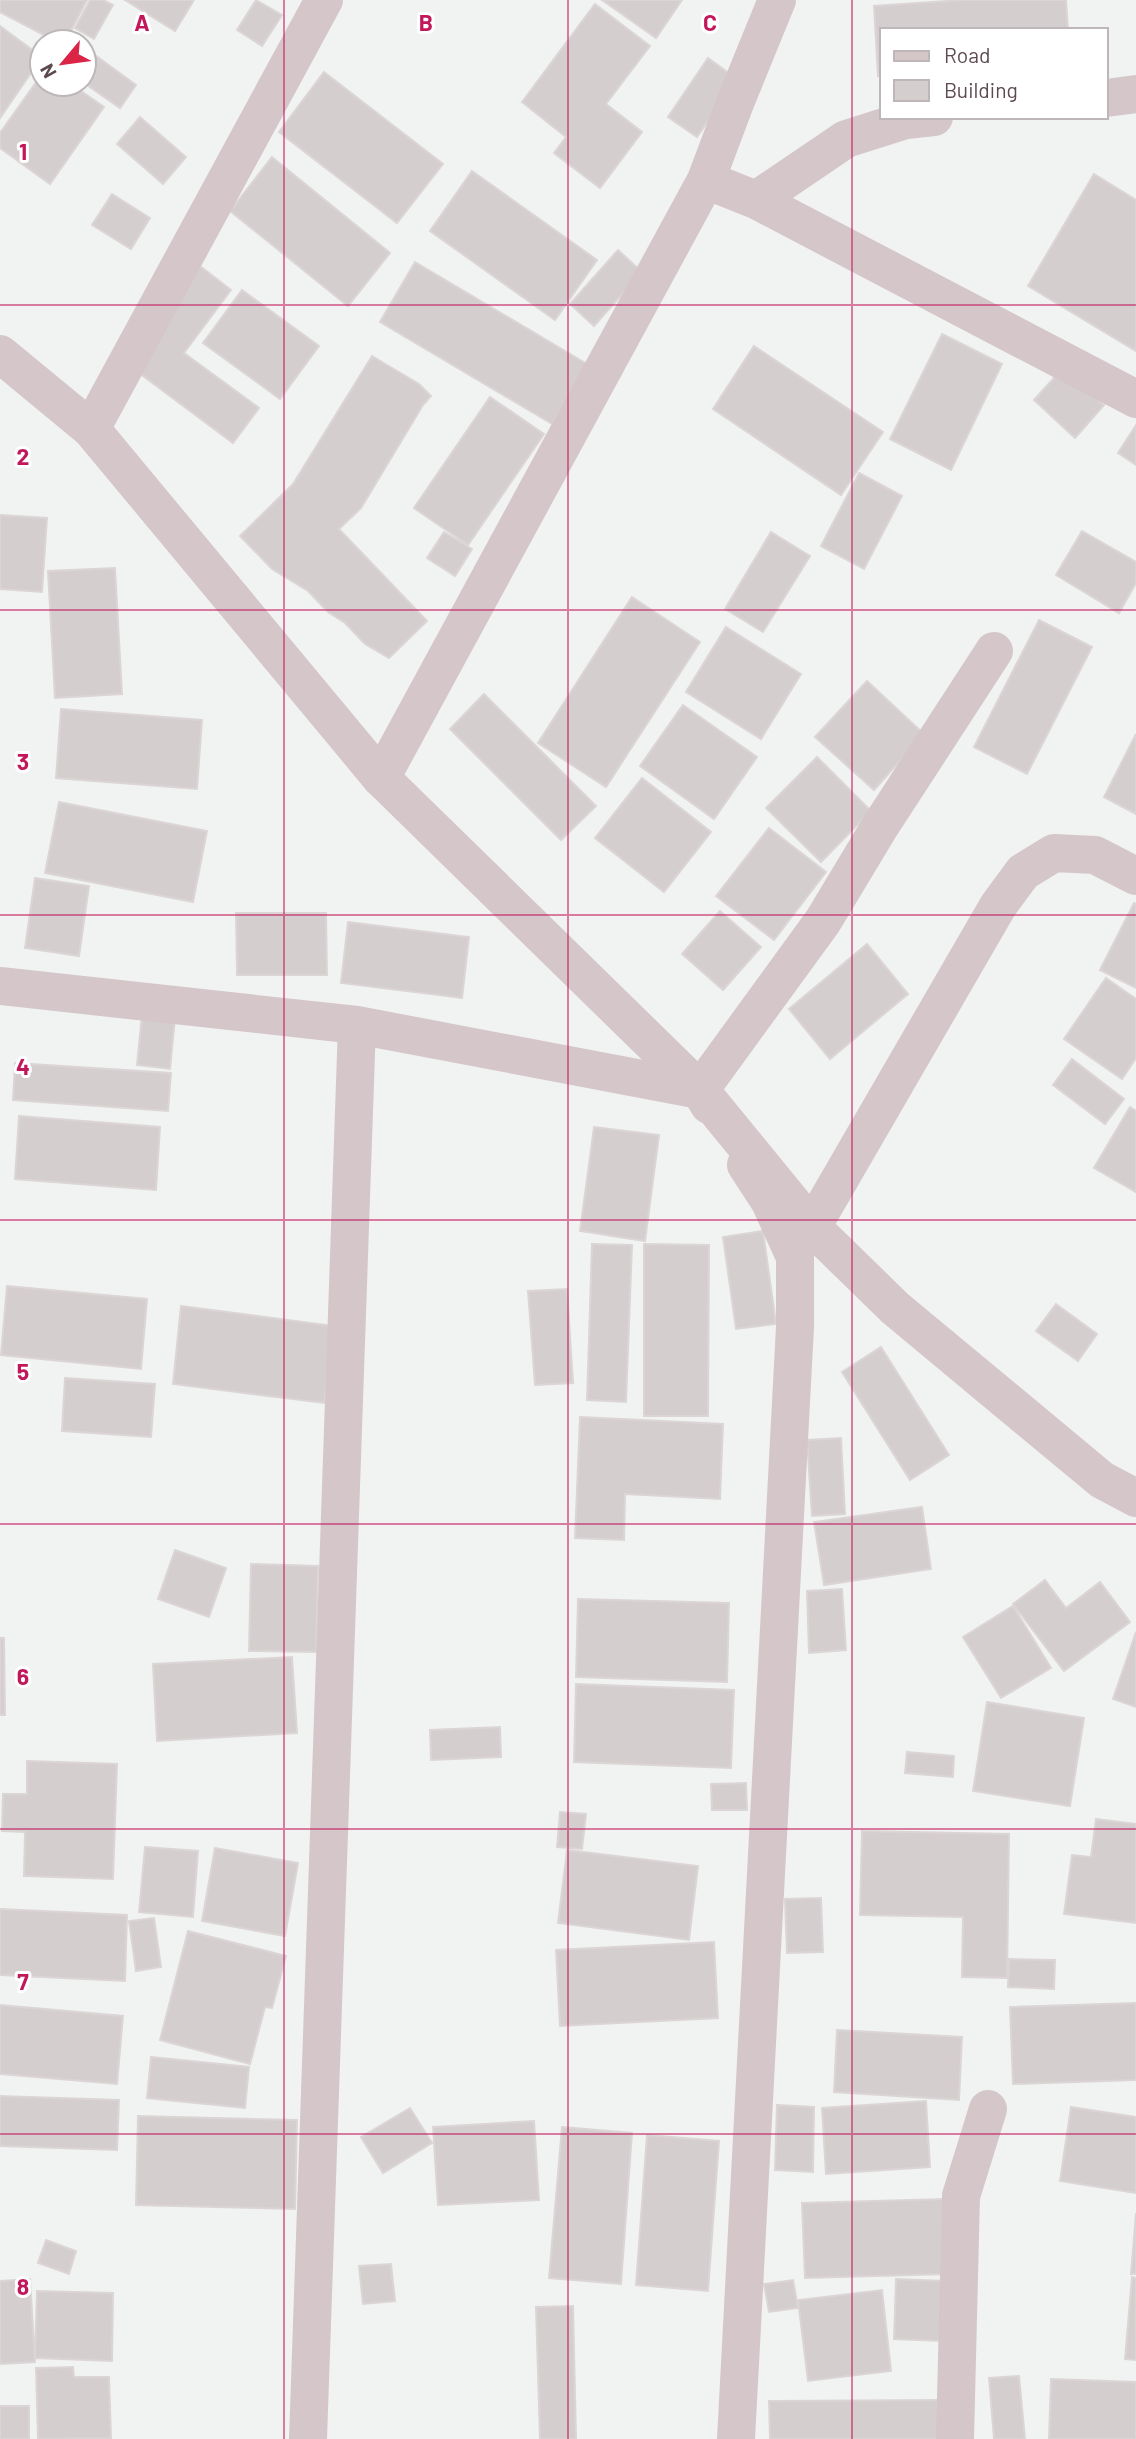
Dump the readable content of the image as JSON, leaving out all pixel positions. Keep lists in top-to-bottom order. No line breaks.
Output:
{"legend":["Road","Building"],"north":"bottom left","grid":{"columns":["A","B","C"],"rows":["1","2","3","4","5","6","7","8"]}}
